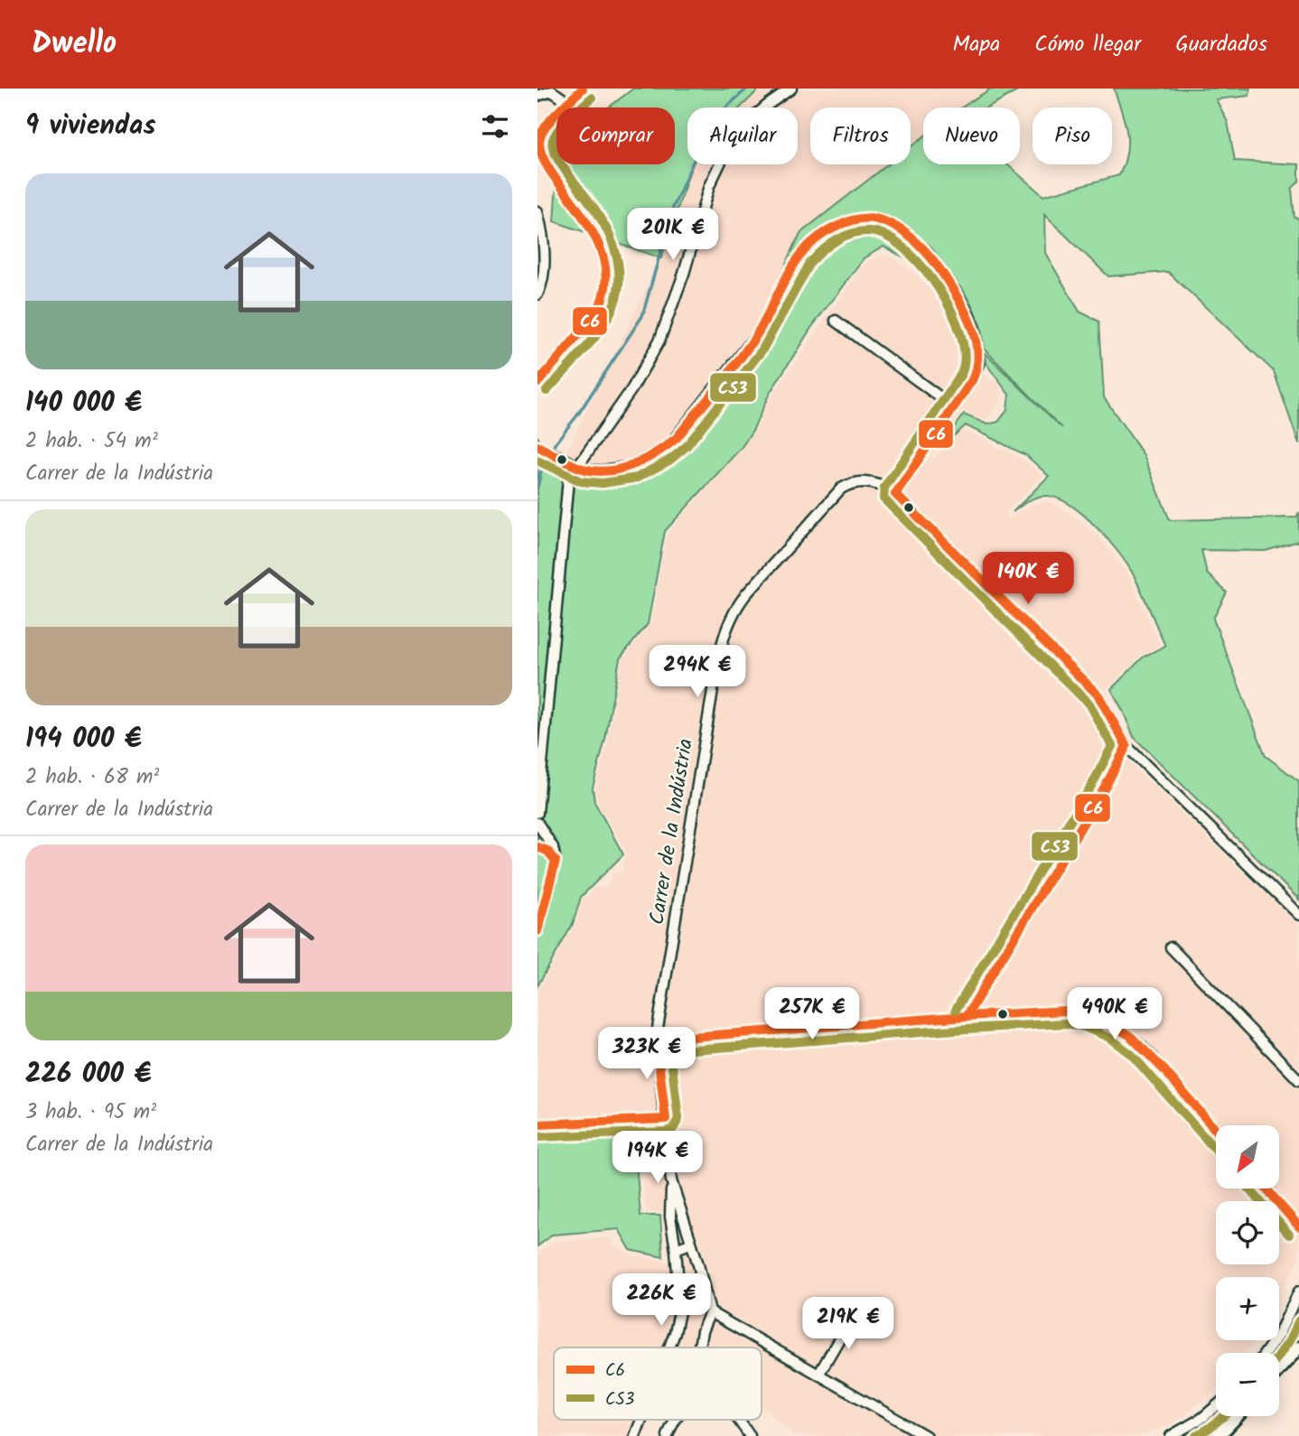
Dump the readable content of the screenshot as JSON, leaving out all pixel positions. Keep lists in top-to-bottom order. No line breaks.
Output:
{"streets":{"street":["Carrer de la Indústria"]},"lines":["transit line C6","transit line CS3"],"legend":["C6","CS3"],"north":"bottom left","page":{"header":"Dwello","nav":["Mapa","Cómo llegar","Guardados"],"heading":"9 viviendas","chip":["Comprar","Alquilar","Filtros","Nuevo","Piso"],"list":[{"name":"140 000 €","note":"2 hab. · 54 m² · Carrer de la Indústria"},{"name":"194 000 €","note":"2 hab. · 68 m² · Carrer de la Indústria"},{"name":"226 000 €","note":"3 hab. · 95 m² · Carrer de la Indústria"}],"price":["201K €","140K €","294K €","257K €","490K €","323K €","194K €","226K €","219K €"],"map_buttons":["+","−"]}}
